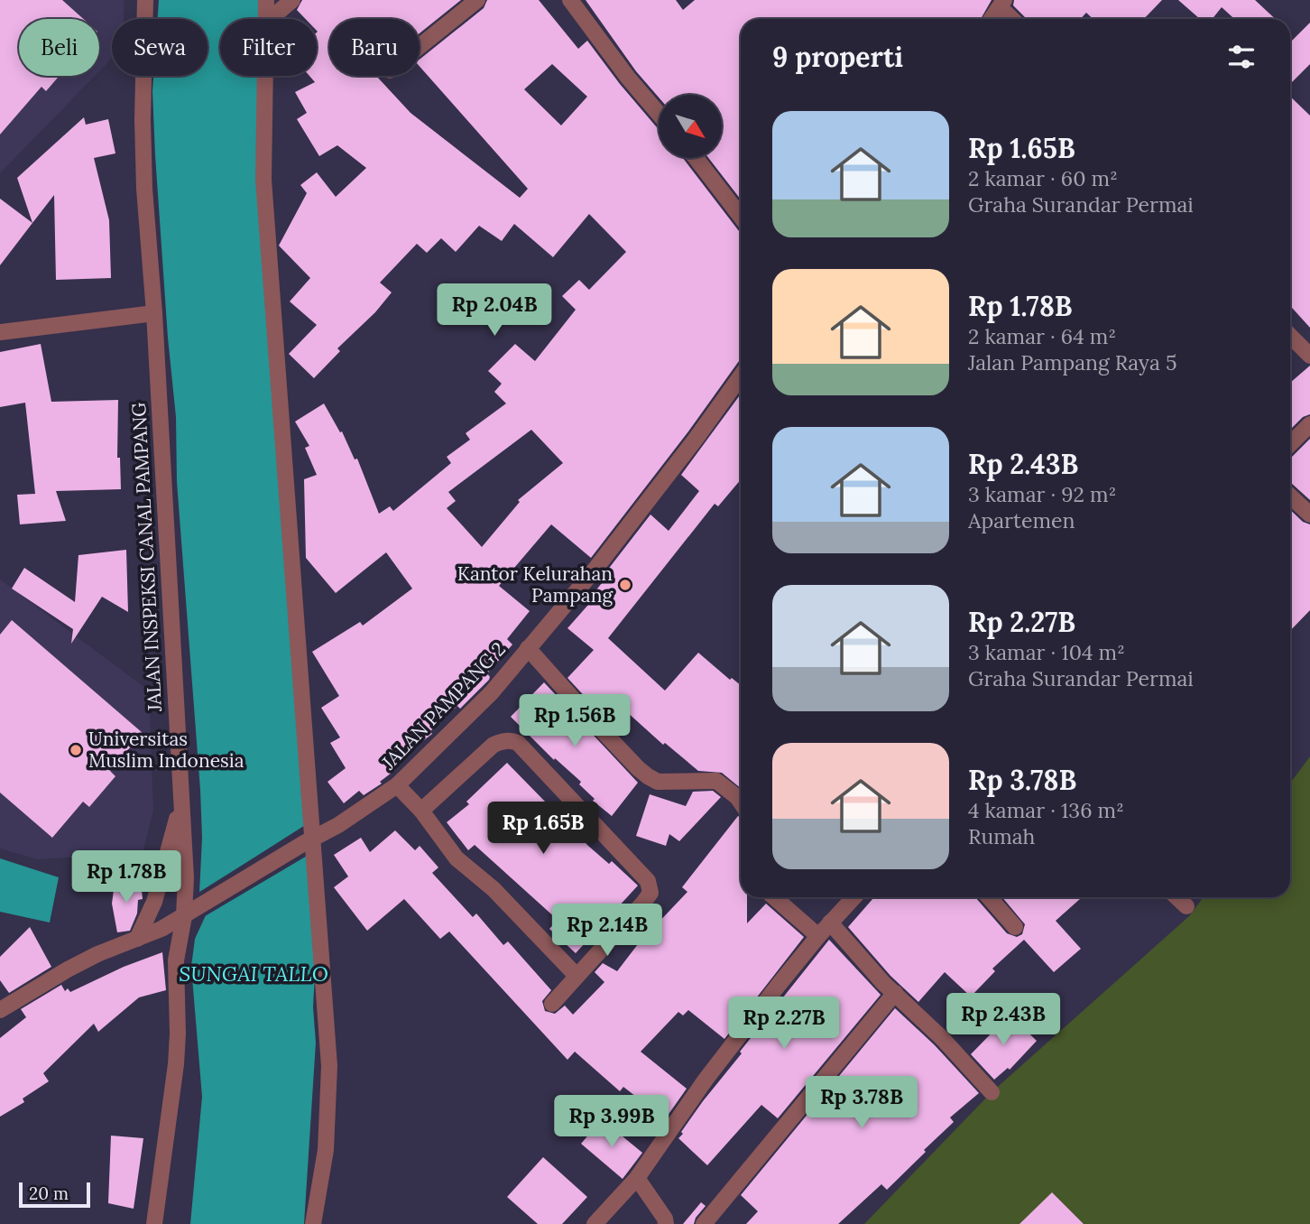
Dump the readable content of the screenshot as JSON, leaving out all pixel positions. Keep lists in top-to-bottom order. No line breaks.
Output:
{"streets":{"street":["JALAN INSPEKSI CANAL PAMPANG","JALAN PAMPANG 2"]},"crossings":[["JALAN INSPEKSI CANAL PAMPANG","JALAN PAMPANG 2"]],"water":["SUNGAI TALLO"],"places":["Kantor Kelurahan Pampang","Universitas Muslim Indonesia"],"scale_bar":"20 m","north":"bottom right","page":{"chip":["Beli","Sewa","Filter","Baru"],"heading":"9 properti","list":[{"name":"Rp 1.65B","note":"2 kamar · 60 m² · Graha Surandar Permai"},{"name":"Rp 1.78B","note":"2 kamar · 64 m² · Jalan Pampang Raya 5"},{"name":"Rp 2.43B","note":"3 kamar · 92 m² · Apartemen"},{"name":"Rp 2.27B","note":"3 kamar · 104 m² · Graha Surandar Permai"},{"name":"Rp 3.78B","note":"4 kamar · 136 m² · Rumah"}],"price":["Rp 2.04B","Rp 1.56B","Rp 1.65B","Rp 1.78B","Rp 2.14B","Rp 2.43B","Rp 2.27B","Rp 3.78B","Rp 3.99B"],"scale":"20 m"}}
